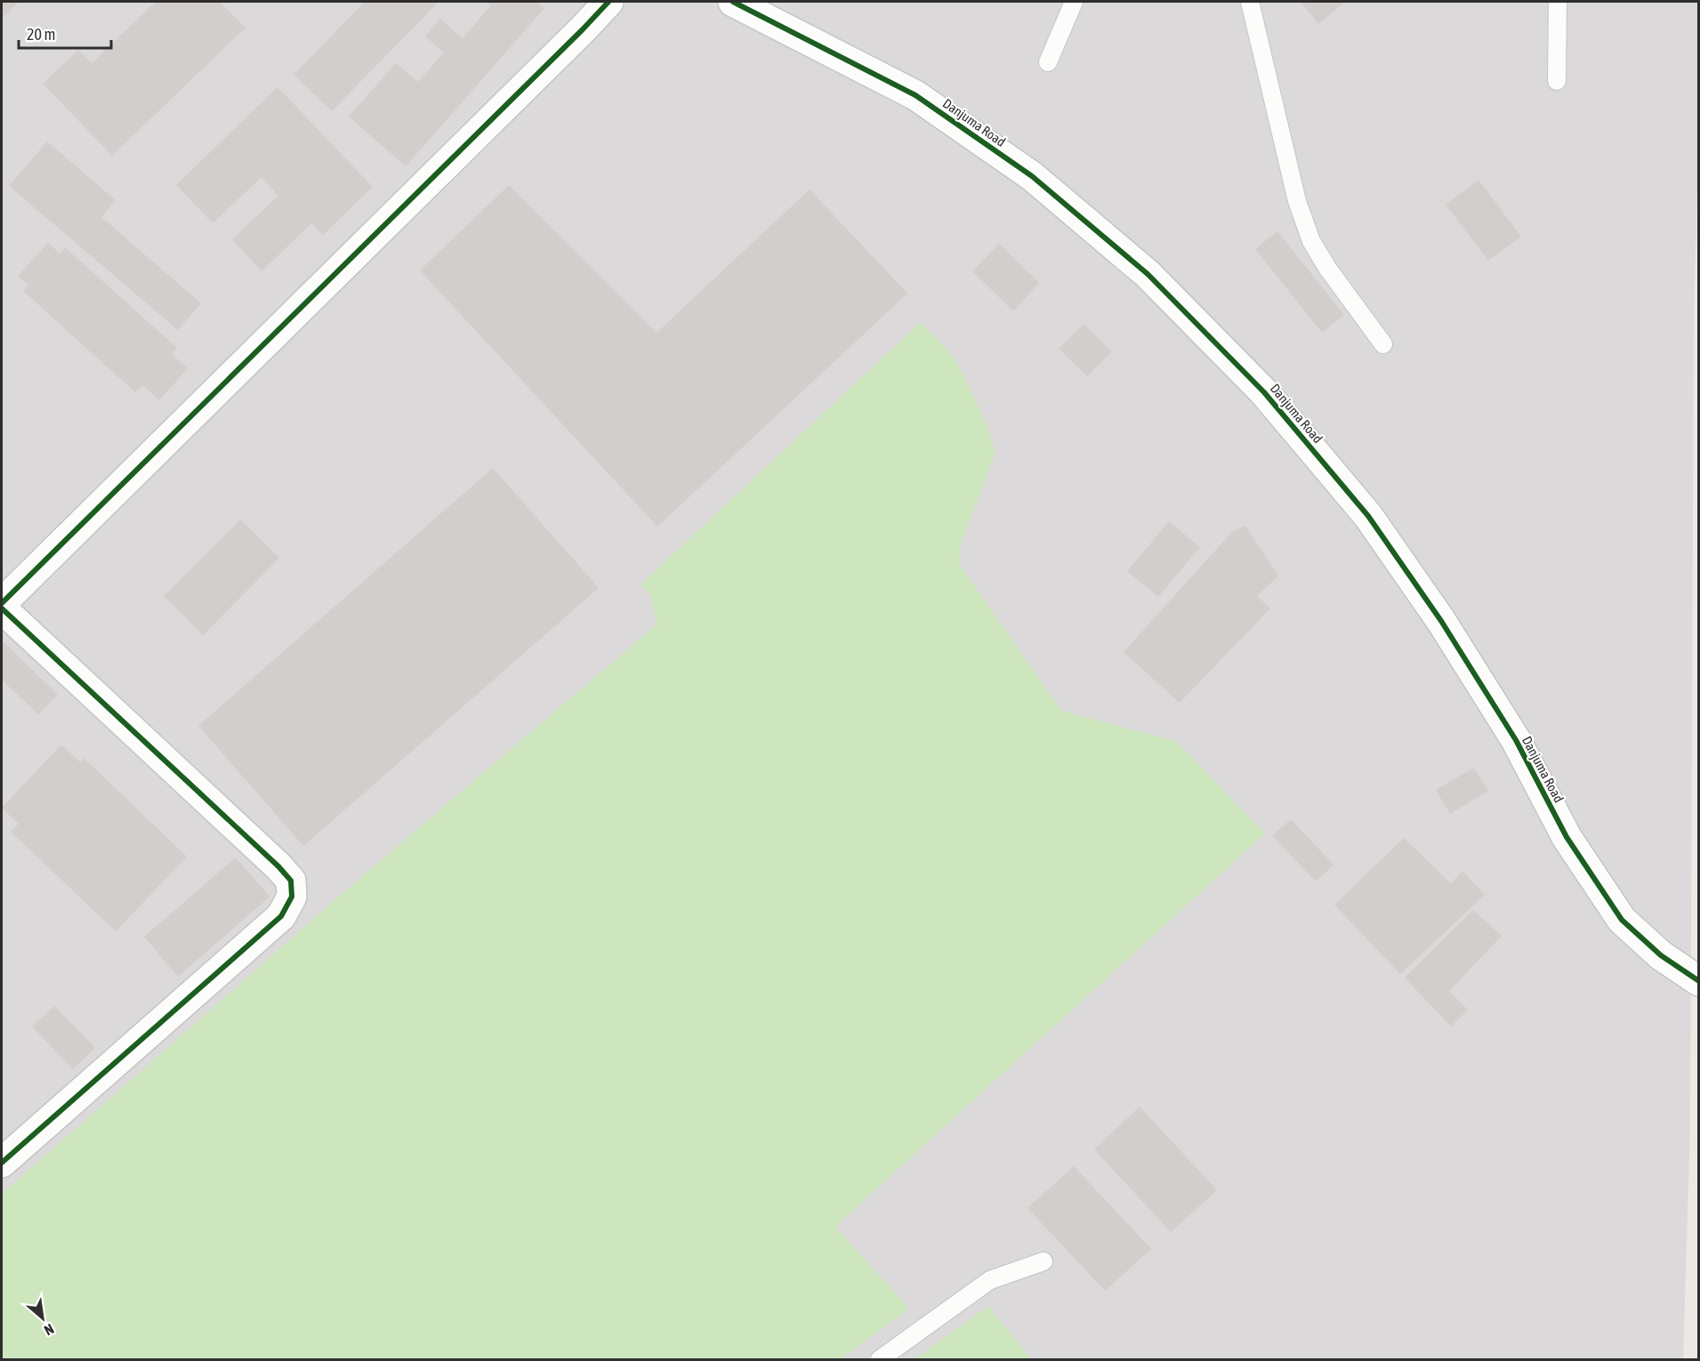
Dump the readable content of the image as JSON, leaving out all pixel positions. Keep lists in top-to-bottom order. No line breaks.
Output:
{"streets":{"street":["Danjuma Road"]},"scale_bar":"20 m","north":"bottom right"}
